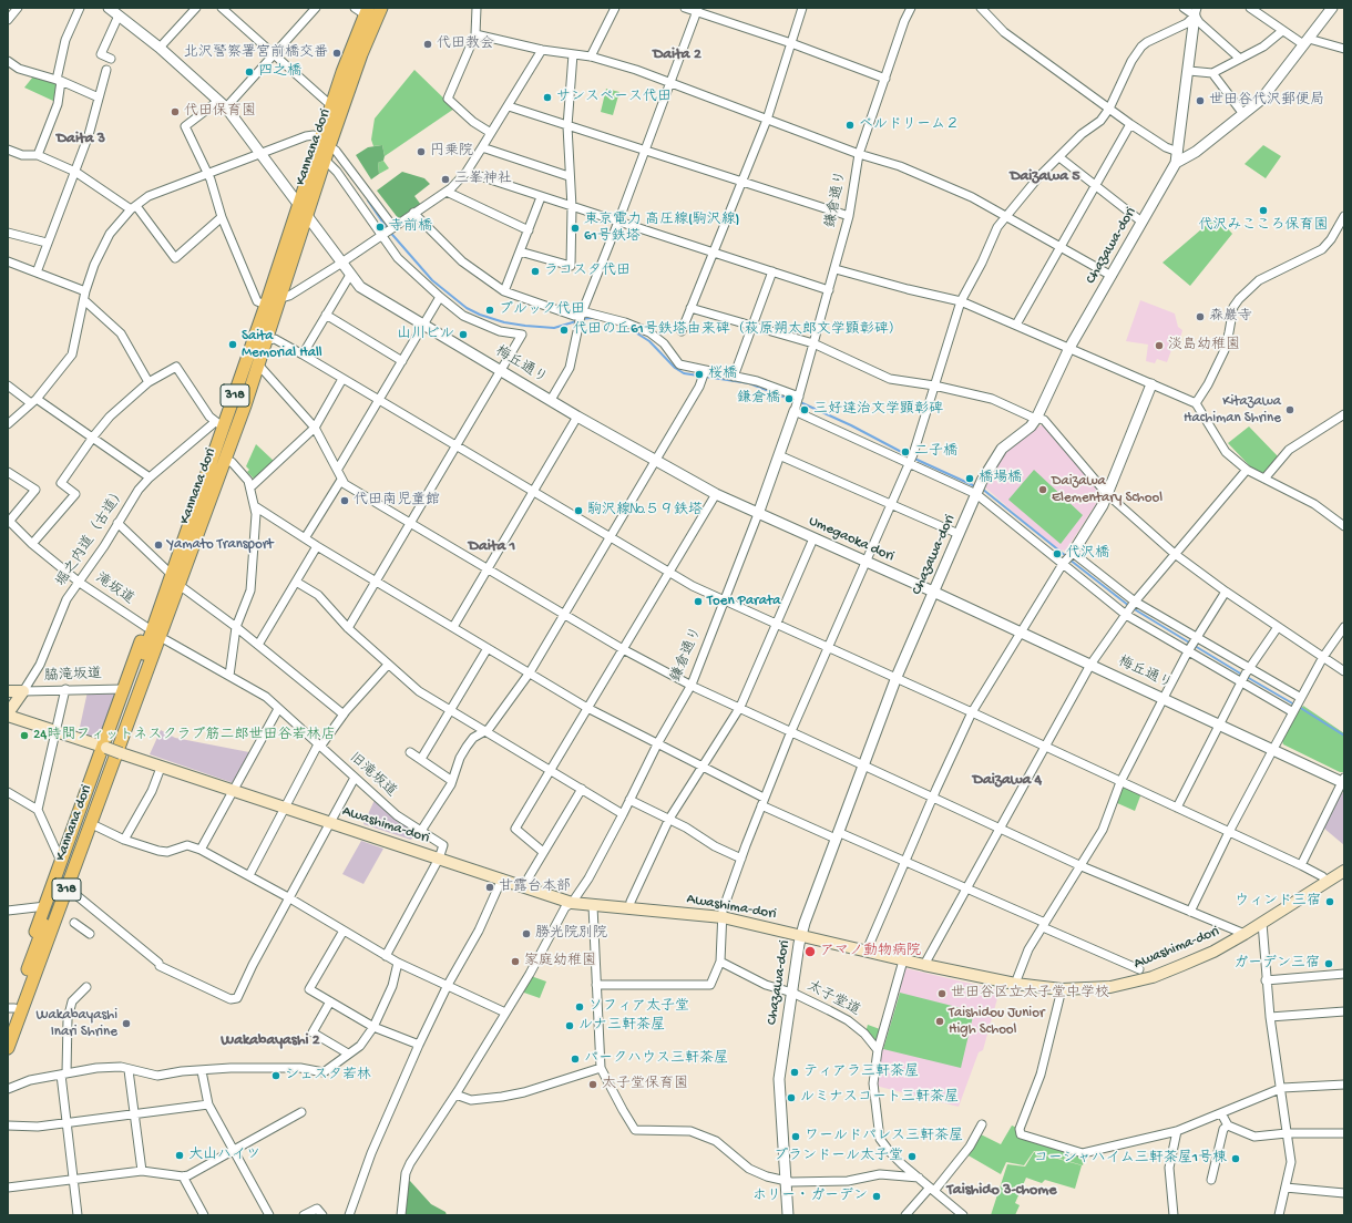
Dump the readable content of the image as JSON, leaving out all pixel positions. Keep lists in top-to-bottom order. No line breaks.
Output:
{"streets":{"main road":["Kannana dori","318","Awashima-dori"],"street":["鎌倉通り","Chazawa-dori","梅丘通り","堀之内道（古道）","Umegaoka dori","滝坂道","脇滝坂道","旧滝坂道","太子堂道"]},"crossings":[["Kannana dori","梅丘通り"],["Kannana dori","堀之内道（古道）"],["鎌倉通り","梅丘通り"],["鎌倉通り","Umegaoka dori"],["鎌倉通り","Awashima-dori"],["Chazawa-dori","梅丘通り"],["Chazawa-dori","Umegaoka dori"],["Chazawa-dori","Awashima-dori"],["Chazawa-dori","太子堂道"],["梅丘通り","Umegaoka dori"],["堀之内道（古道）","滝坂道"],["堀之内道（古道）","脇滝坂道"],["旧滝坂道","Awashima-dori"]],"districts":["Daita 2","Daita 3","Daizawa 5","Daita 1","Daizawa 4","Wakabayashi 2","Taishido 3-chome"],"places":["代田教会","北沢警察署宮前橋交番","四之橋","サンスペース代田","世田谷代沢郵便局","代田保育園","ベルドリーム２","円乗院","三峯神社","代沢みこころ保育園","寺前橋","東京電力 高圧線(駒沢線) 61号鉄塔","ラコスタ代田","ブルック代田","森巖寺","代田の丘61号鉄塔由来碑（萩原朔太郎文学顕彰碑）","山川ビル","Saita Memorial Hall","淡島幼稚園","桜橋","鎌倉橋","三好達治文学顕彰碑","Kitazawa Hachiman Shrine","二子橋","橋場橋","Daizawa Elementary School","代田南児童館","駒沢線№５９鉄塔","Yamato Transport","代沢橋","Toen Parata","24時間フィットネスクラブ筋二郎世田谷若林店","甘露台本部","ウィンド三宿","勝光院別院","アマノ動物病院","家庭幼稚園","ガーデン三宿","世田谷区立太子堂中学校","ソフィア太子堂","Taishidou Junior High School","Wakabayashi Inari Shrine","ルナ三軒茶屋","パークハウス三軒茶屋","ティアラ三軒茶屋","シェスタ若林","太子堂保育園","ルミナスコート三軒茶屋","ワールドパレス三軒茶屋","大山ハイツ","プランドール太子堂","コーシャハイム三軒茶屋1号棟","ホリー・ガーデン"]}
